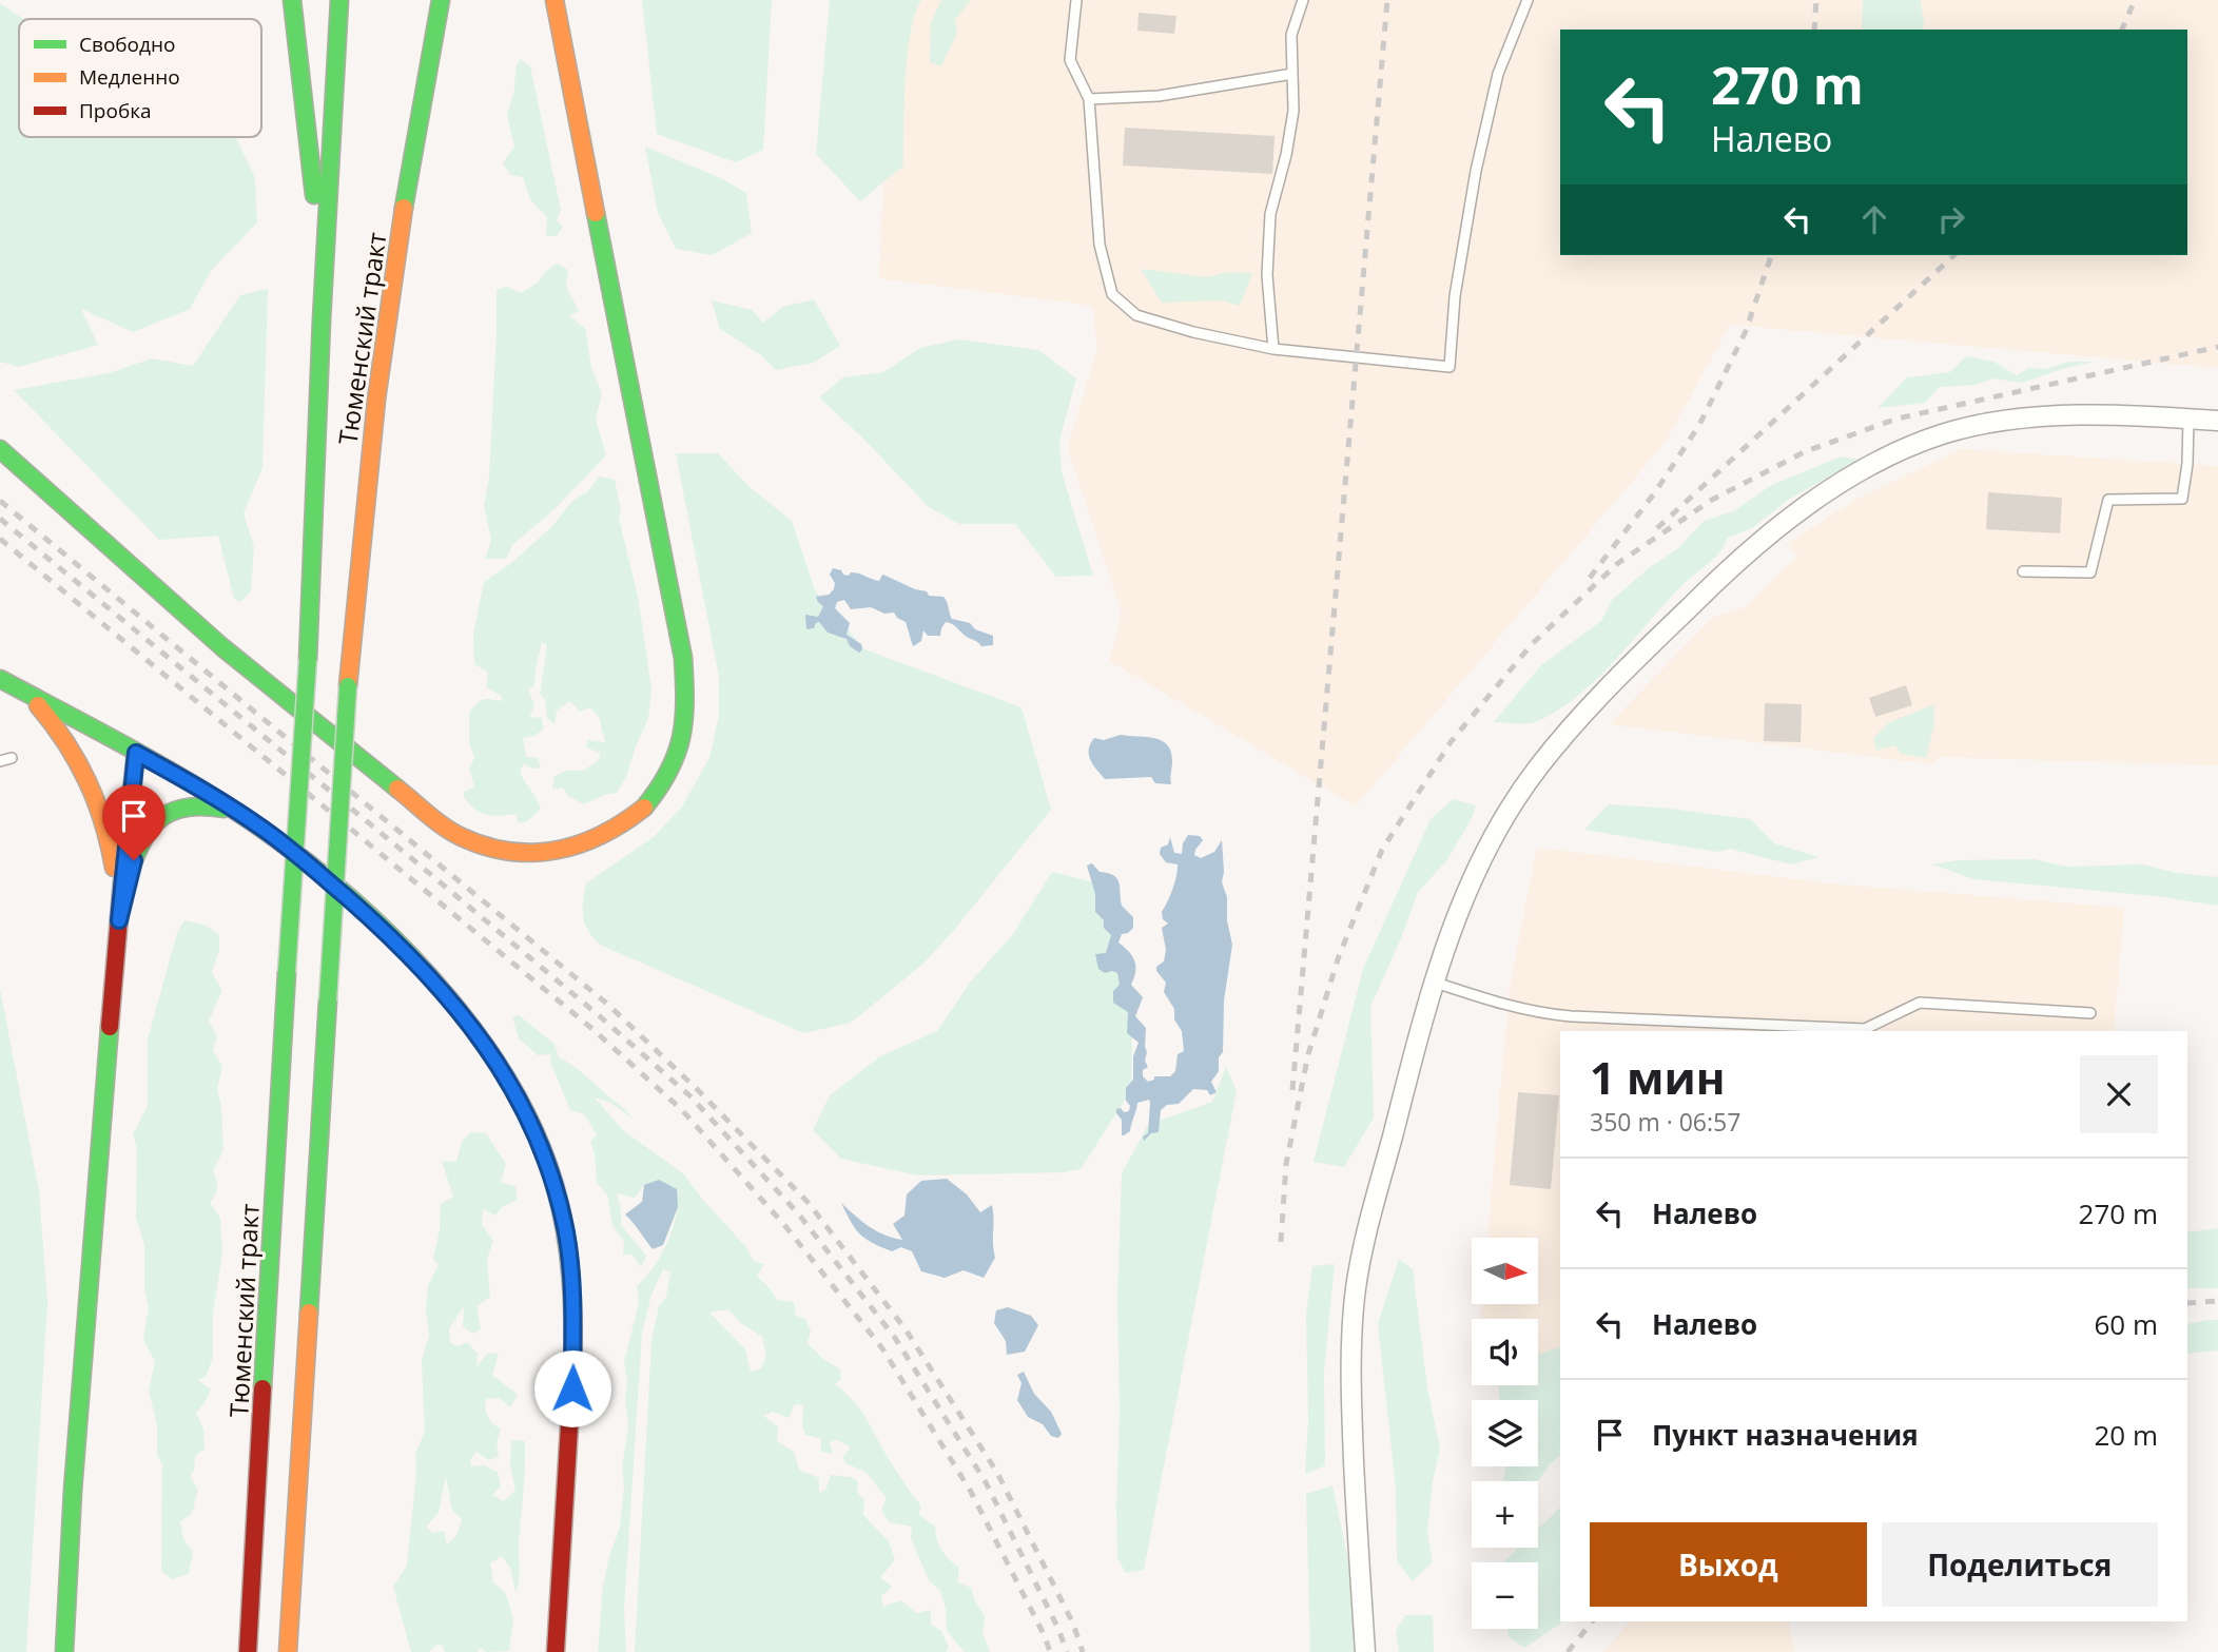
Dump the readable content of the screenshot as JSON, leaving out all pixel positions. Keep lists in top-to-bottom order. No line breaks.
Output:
{"streets":{"main road":["Тюменский тракт"]},"legend":["Свободно","Медленно","Пробка"],"north":"right","page":{"turn":["270 m","Налево"],"heading":["1 мин","350 m · 06:57"],"list":[{"name":"Налево","value":"270 m"},{"name":"Налево","value":"60 m"},{"name":"Пункт назначения","value":"20 m"}],"map_buttons":["+","−"],"buttons":["Выход","Поделиться"]}}
